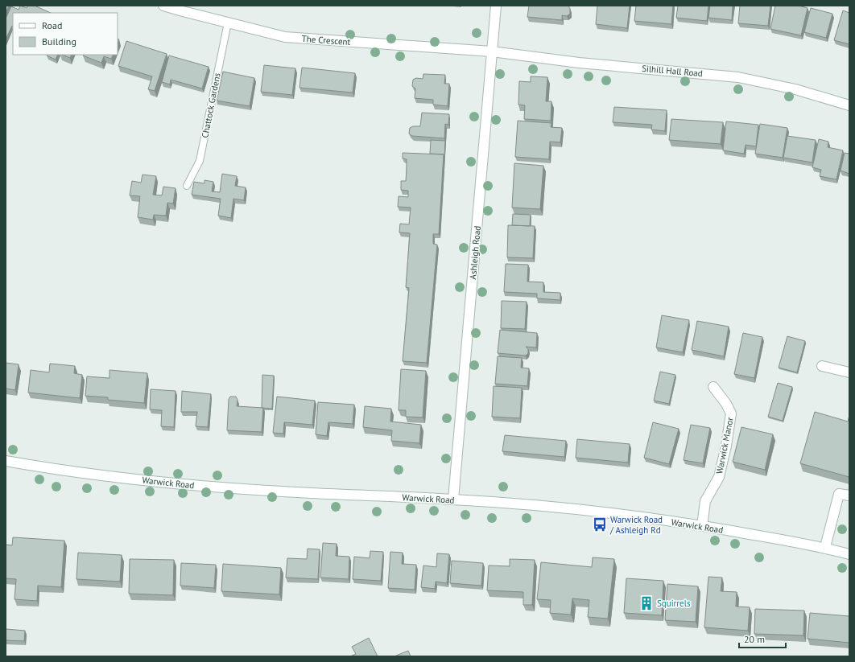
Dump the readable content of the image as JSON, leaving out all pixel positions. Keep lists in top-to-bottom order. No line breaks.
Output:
{"streets":{"street":["The Crescent","Silhill Hall Road","Ashleigh Road","Warwick Manor","Warwick Road"],"lane":["Chattock Gardens"]},"crossings":[["The Crescent","Silhill Hall Road"],["The Crescent","Chattock Gardens"],["The Crescent","Ashleigh Road"],["Silhill Hall Road","Ashleigh Road"],["Ashleigh Road","Warwick Road"],["Warwick Manor","Warwick Road"]],"places":{"bus stop":["Warwick Road / Ashleigh Rd"],"building":["Squirrels"]},"legend":["Road","Building"],"scale_bar":"20 m"}
